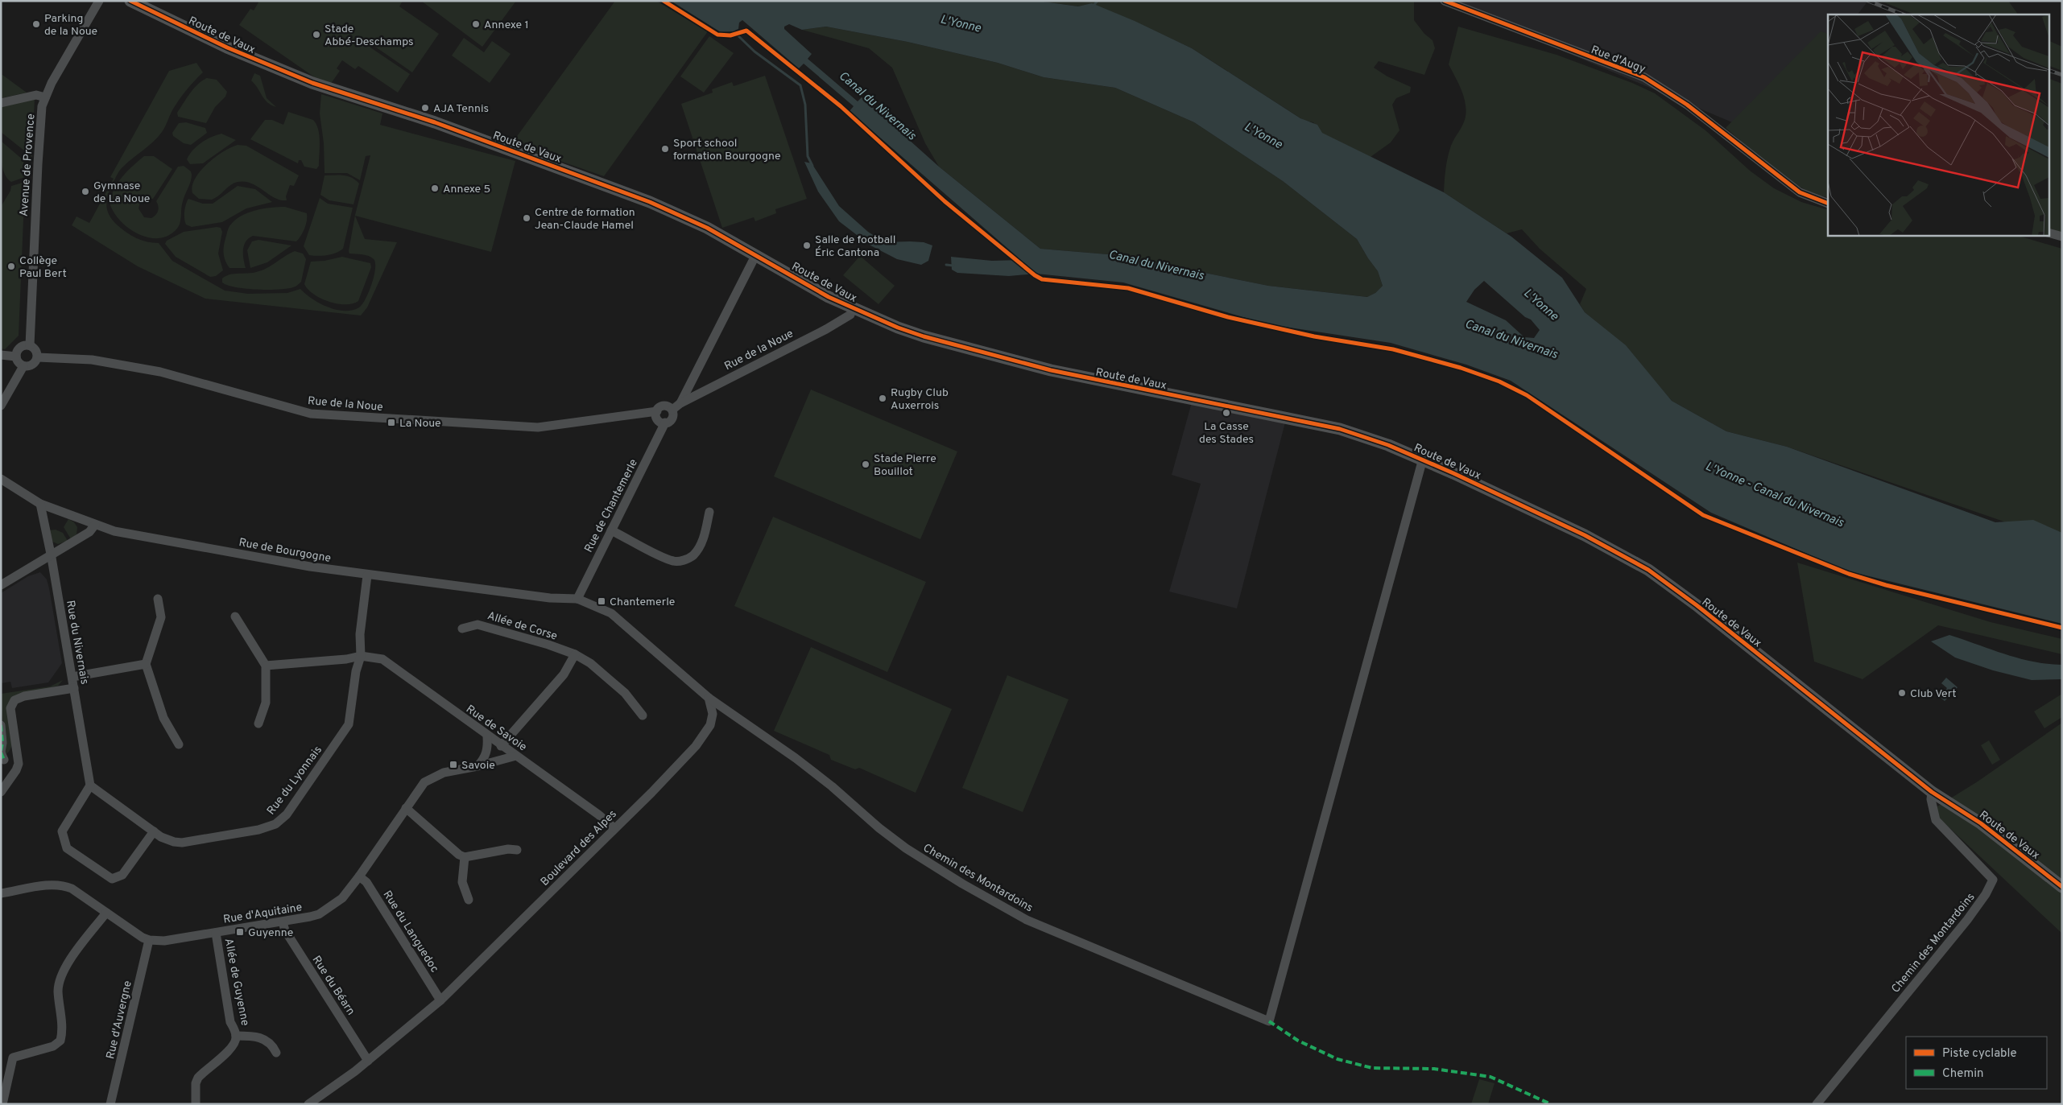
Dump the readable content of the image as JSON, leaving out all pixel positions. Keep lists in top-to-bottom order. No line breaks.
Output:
{"streets":{"street":["Route de Vaux","Rue d'Augy","Avenue de Provence","Rue de la Noue","Rue de Chantemerle","Rue de Bourgogne","Allée de Corse","Rue du Nivernais","Rue de Savoie","Rue du Lyonnais","Boulevard des Alpes","Chemin des Montardoins","Rue d'Aquitaine","Rue du Languedoc","Allée de Guyenne","Rue du Béarn","Rue d'Auvergne"]},"crossings":[["Route de Vaux","Rue de la Noue"],["Route de Vaux","Chemin des Montardoins"],["Avenue de Provence","Rue de la Noue"],["Rue de la Noue","Rue de Chantemerle"],["Rue de Chantemerle","Rue de Bourgogne"],["Rue de Bourgogne","Rue du Nivernais"],["Rue de Bourgogne","Rue du Lyonnais"],["Rue du Nivernais","Rue du Lyonnais"],["Rue de Savoie","Rue du Lyonnais"],["Rue de Savoie","Boulevard des Alpes"],["Rue de Savoie","Rue d'Aquitaine"],["Boulevard des Alpes","Chemin des Montardoins"],["Boulevard des Alpes","Rue du Languedoc"],["Boulevard des Alpes","Rue du Béarn"],["Rue d'Aquitaine","Rue du Languedoc"],["Rue d'Aquitaine","Allée de Guyenne"],["Rue d'Aquitaine","Rue du Béarn"],["Rue d'Aquitaine","Rue d'Auvergne"]],"water":["L'Yonne","Canal du Nivernais","L'Yonne - Canal du Nivernais"],"places":{"other":["Parking de la Noue","Annexe 1","Stade Abbé-Deschamps","AJA Tennis","Sport school formation Bourgogne","Annexe 5","Gymnase de La Noue","Centre de formation Jean-Claude Hamel","Salle de football Éric Cantona","Collège Paul Bert","Rugby Club Auxerrois","La Casse des Stades","Stade Pierre Bouillot","Club Vert"],"transit":["La Noue","Chantemerle","Savoie","Guyenne"]},"legend":["Piste cyclable","Chemin"]}
